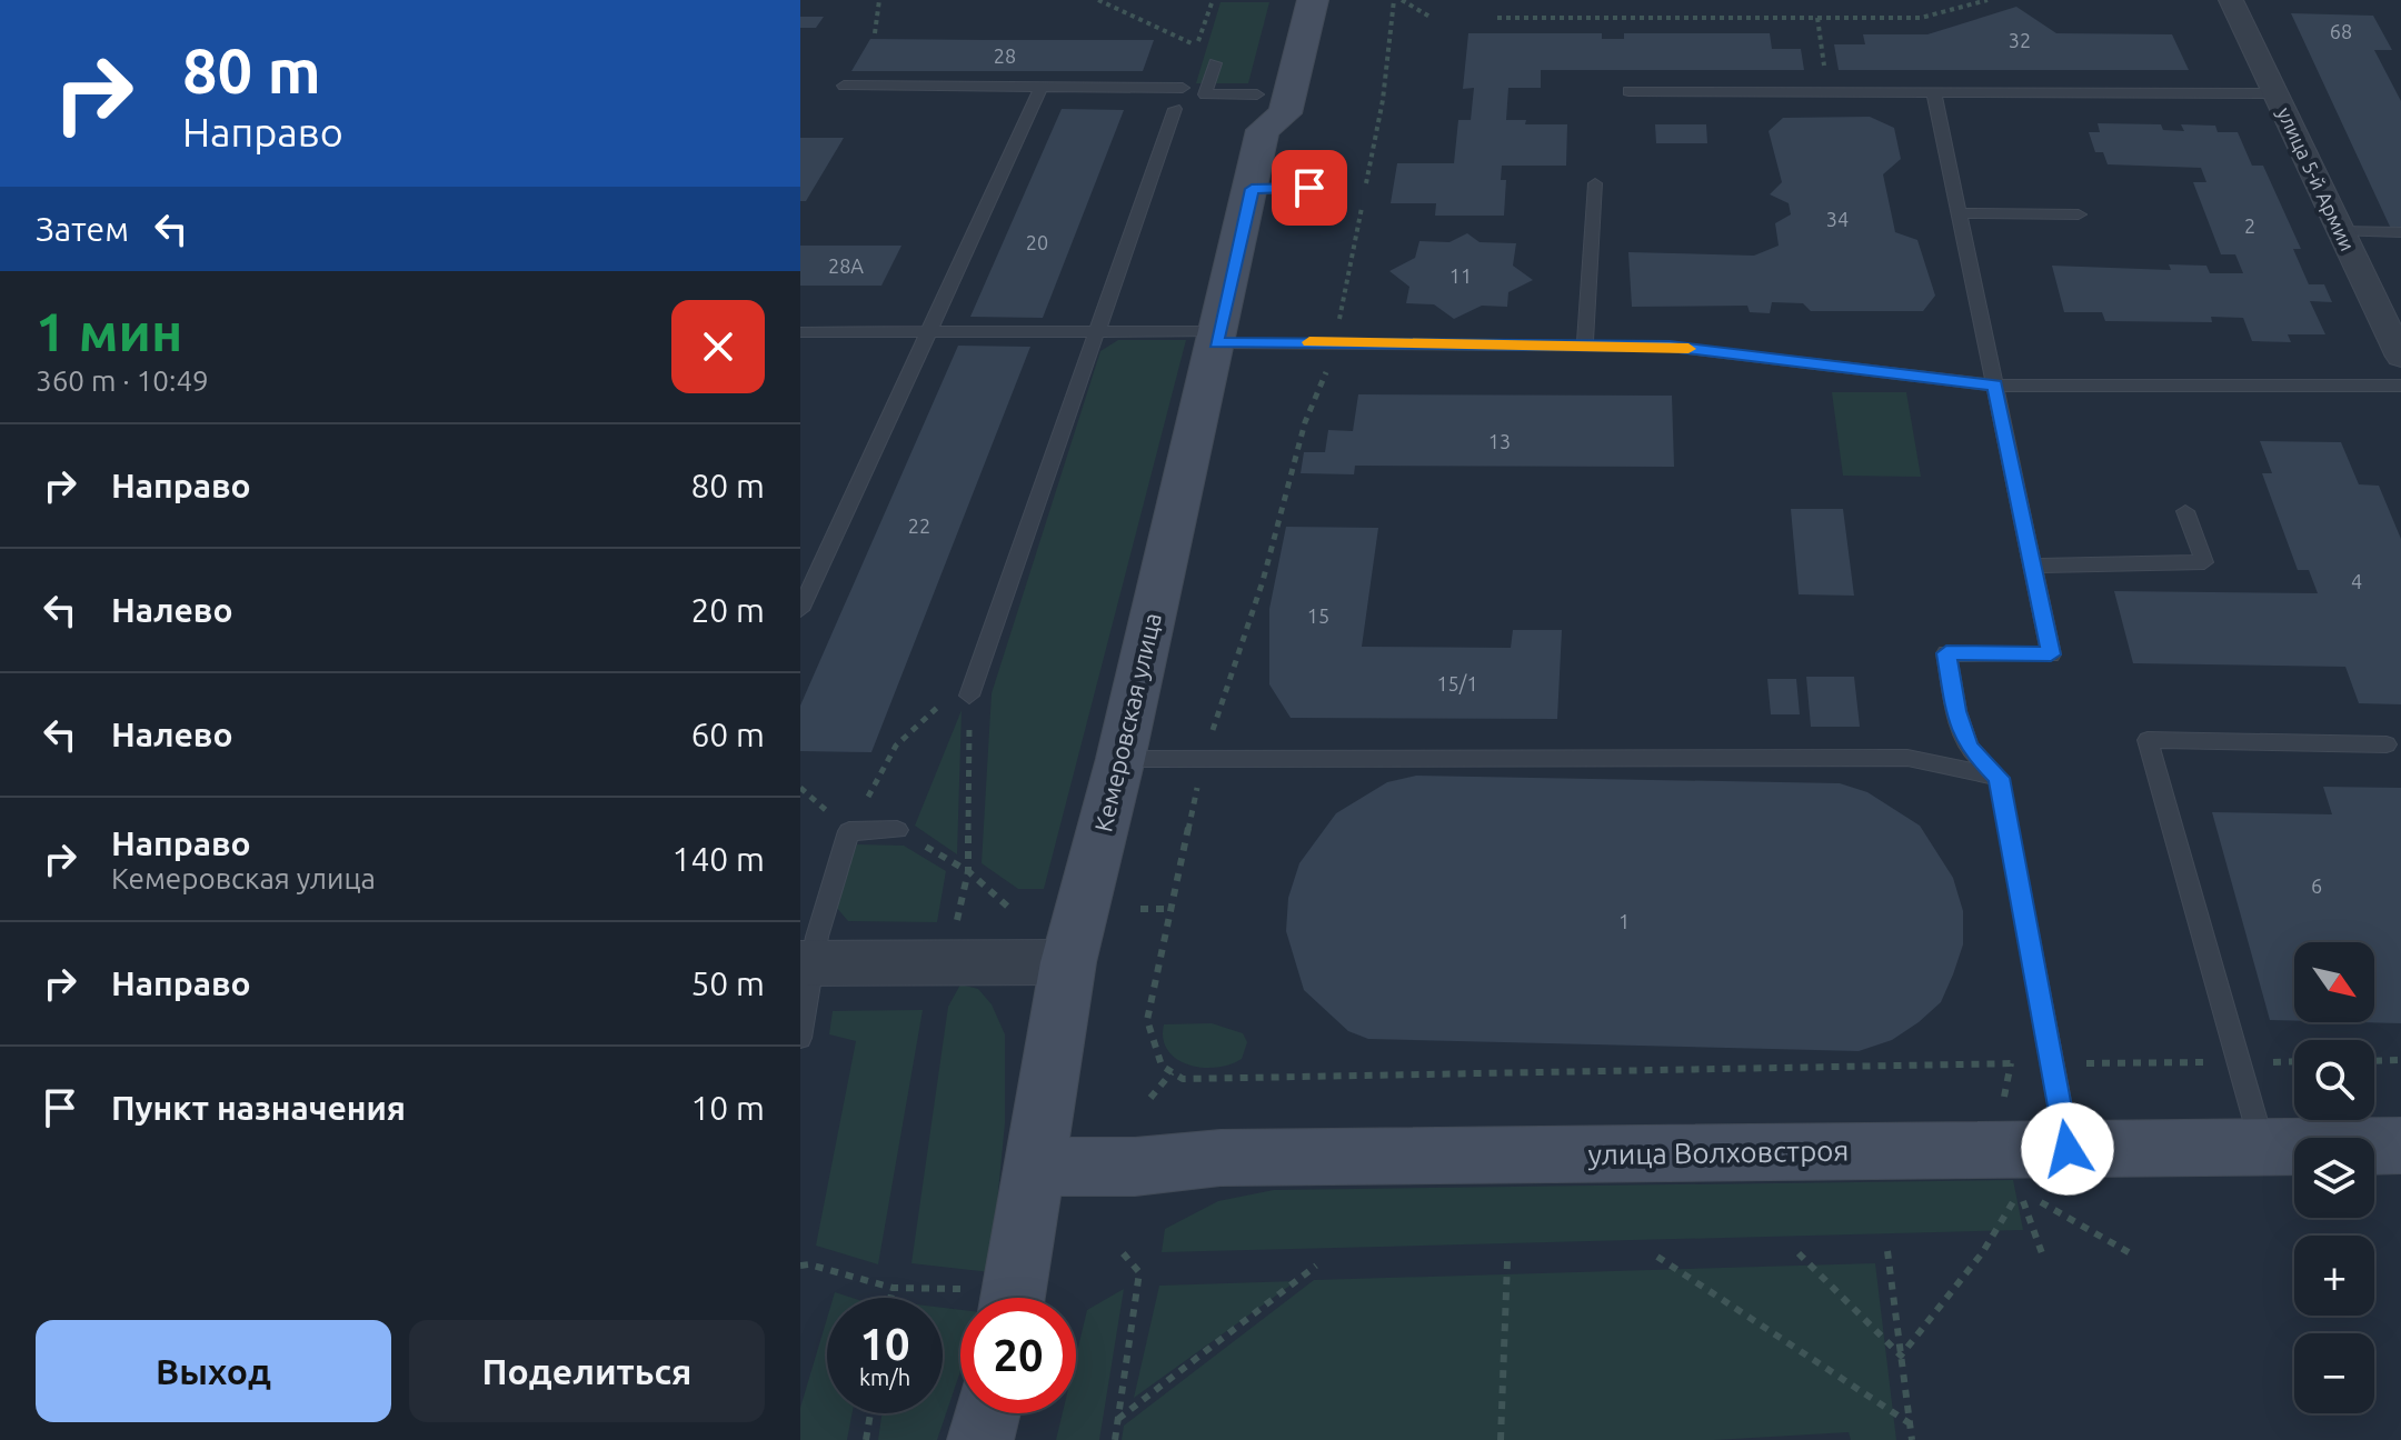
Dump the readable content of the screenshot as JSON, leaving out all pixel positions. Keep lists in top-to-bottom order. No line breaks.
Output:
{"streets":{"main road":["Кемеровская улица","улица Волховстроя"],"street":["улица 5-й Армии"]},"crossings":[["Кемеровская улица","улица Волховстроя"]],"house_numbers":["68","32","28","34","2","20","28А","11","13","22","4","15","15/1","6","1"],"north":"bottom right","page":{"turn":["80 m","Направо"],"then":"Затем","heading":["1 мин","360 m · 10:49"],"list":[{"name":"Направо","value":"80 m"},{"name":"Налево","value":"20 m"},{"name":"Налево","value":"60 m"},{"name":"Направо","note":"Кемеровская улица","value":"140 m"},{"name":"Направо","value":"50 m"},{"name":"Пункт назначения","value":"10 m"}],"map_buttons":["+","−"],"speed":"10 km/h","limit":"20","buttons":["Выход","Поделиться"]}}
